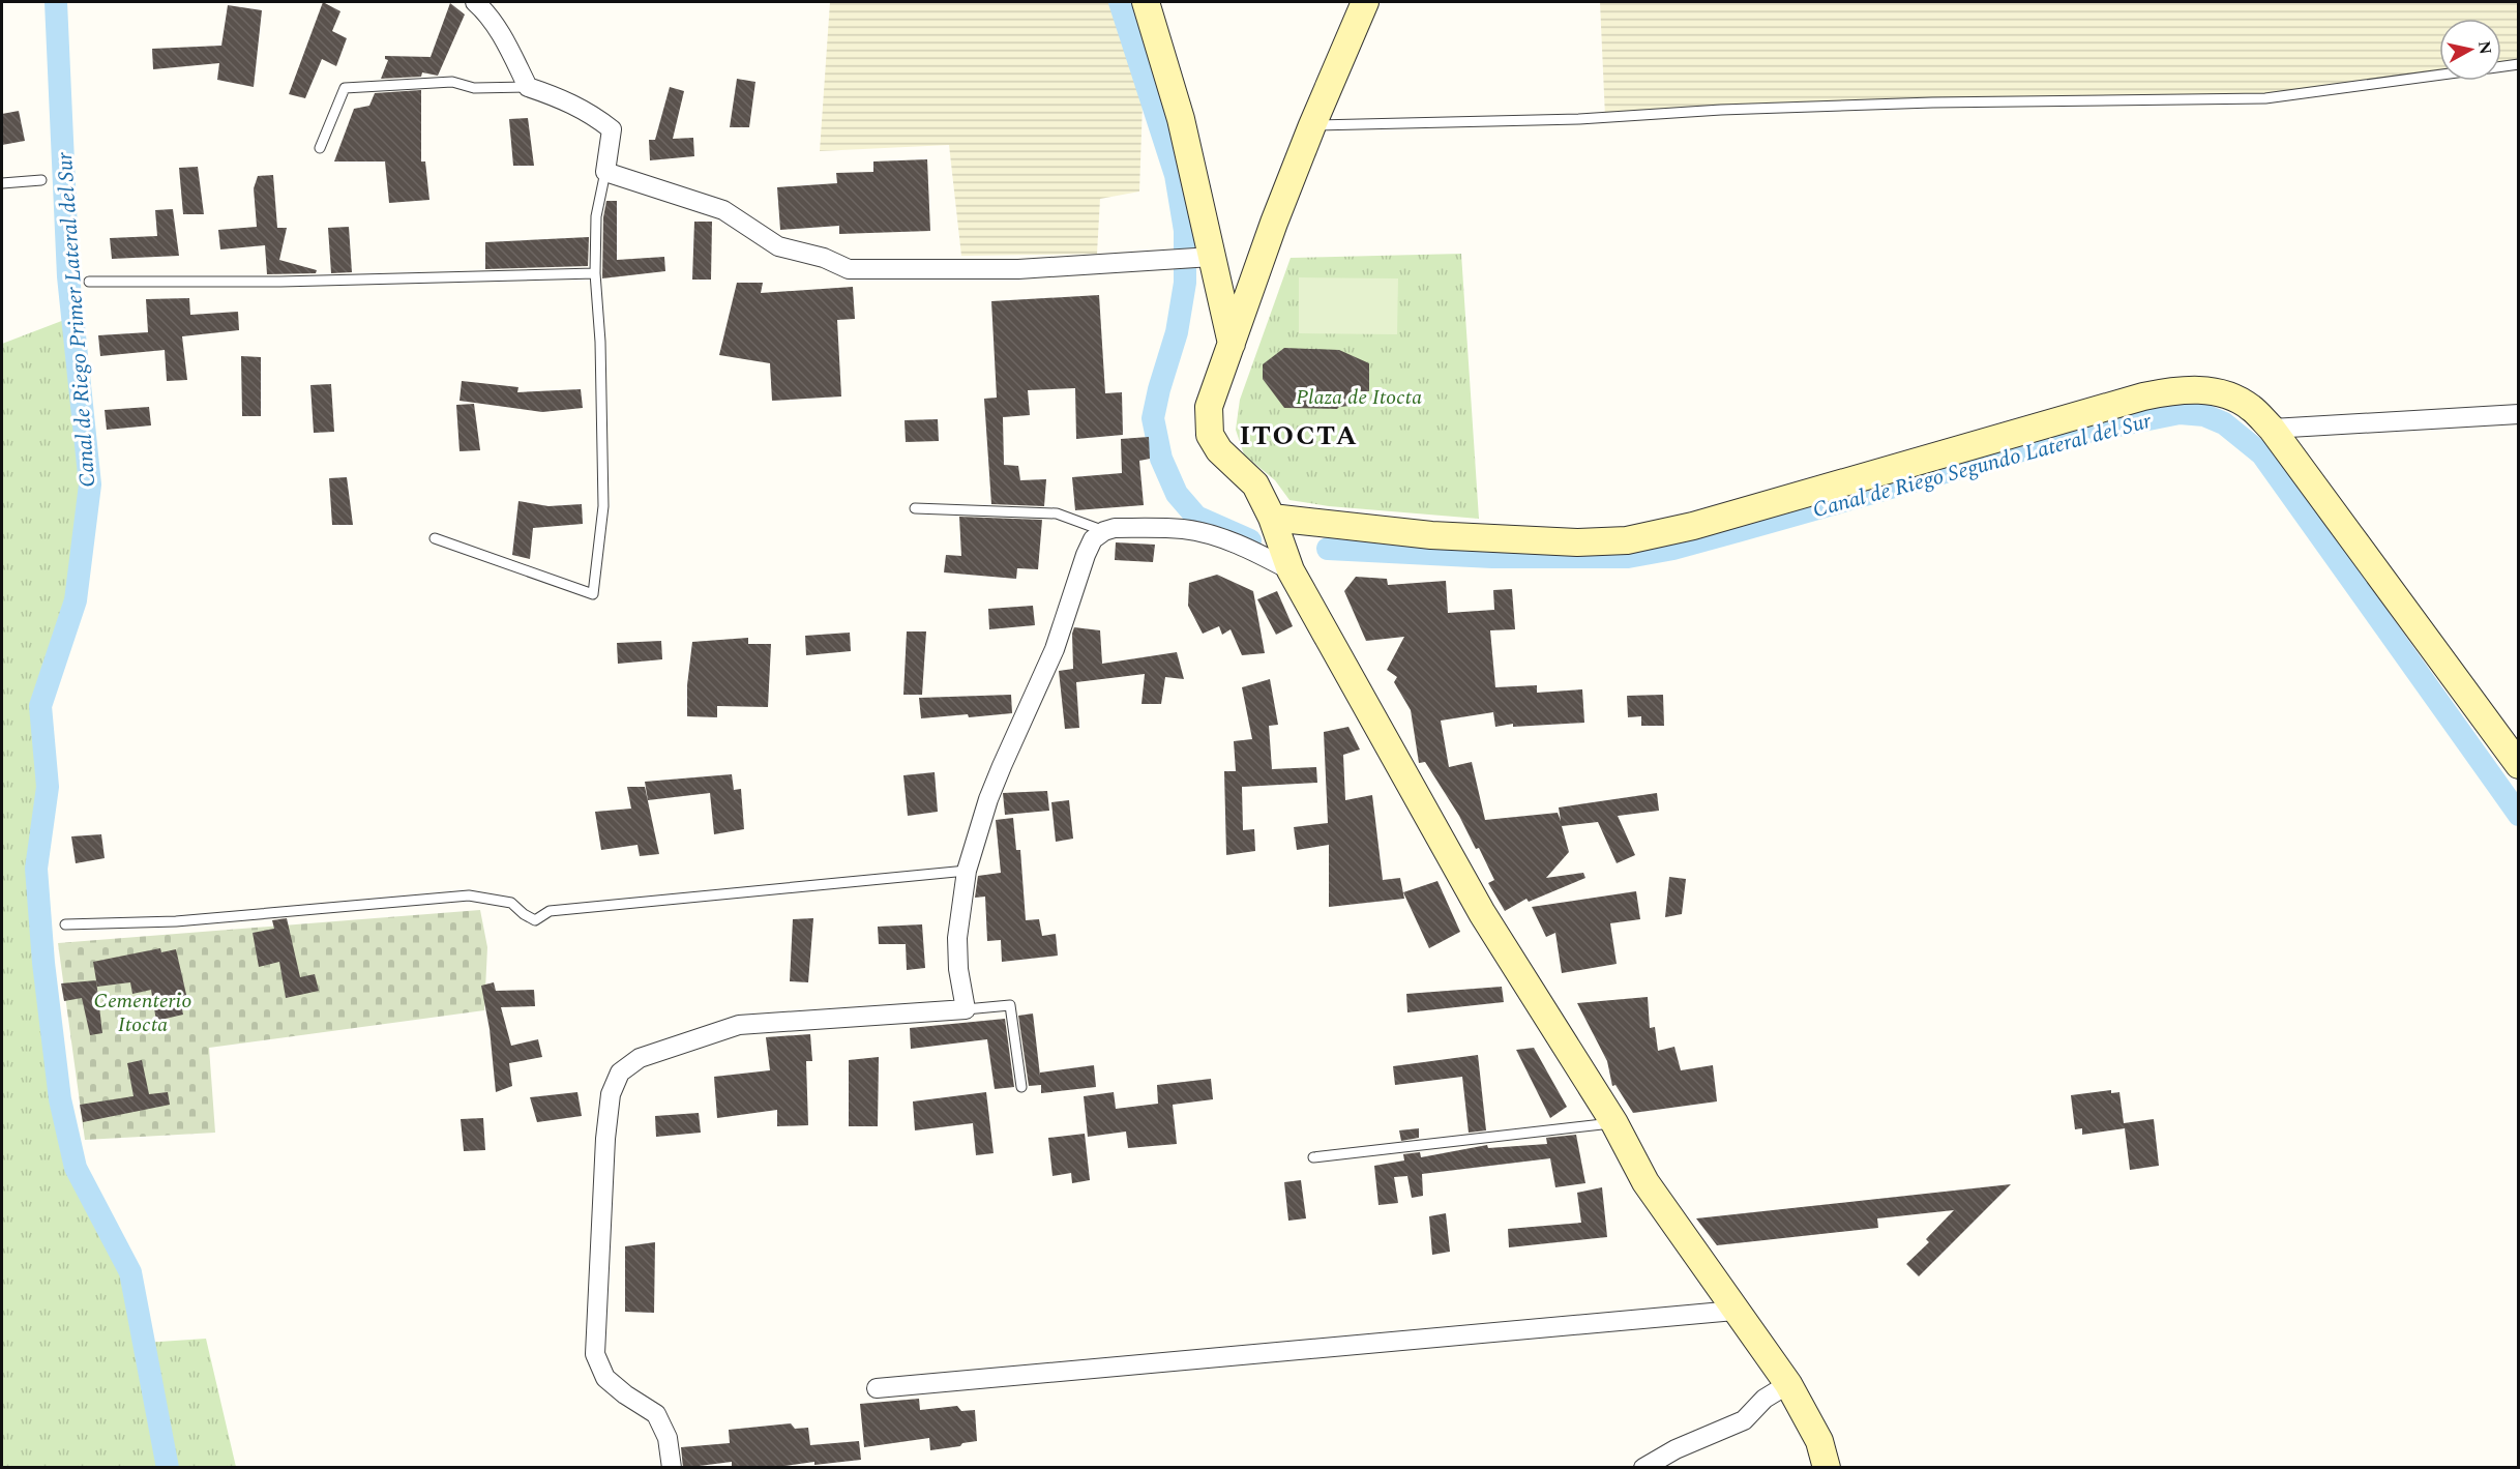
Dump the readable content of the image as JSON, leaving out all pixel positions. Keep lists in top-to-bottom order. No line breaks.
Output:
{"districts":["ITOCTA"],"water":["Canal de Riego Primer Lateral del Sur","Canal de Riego Segundo Lateral del Sur"],"parks":["Plaza de Itocta","Cementerio Itocta"],"north":"right"}
